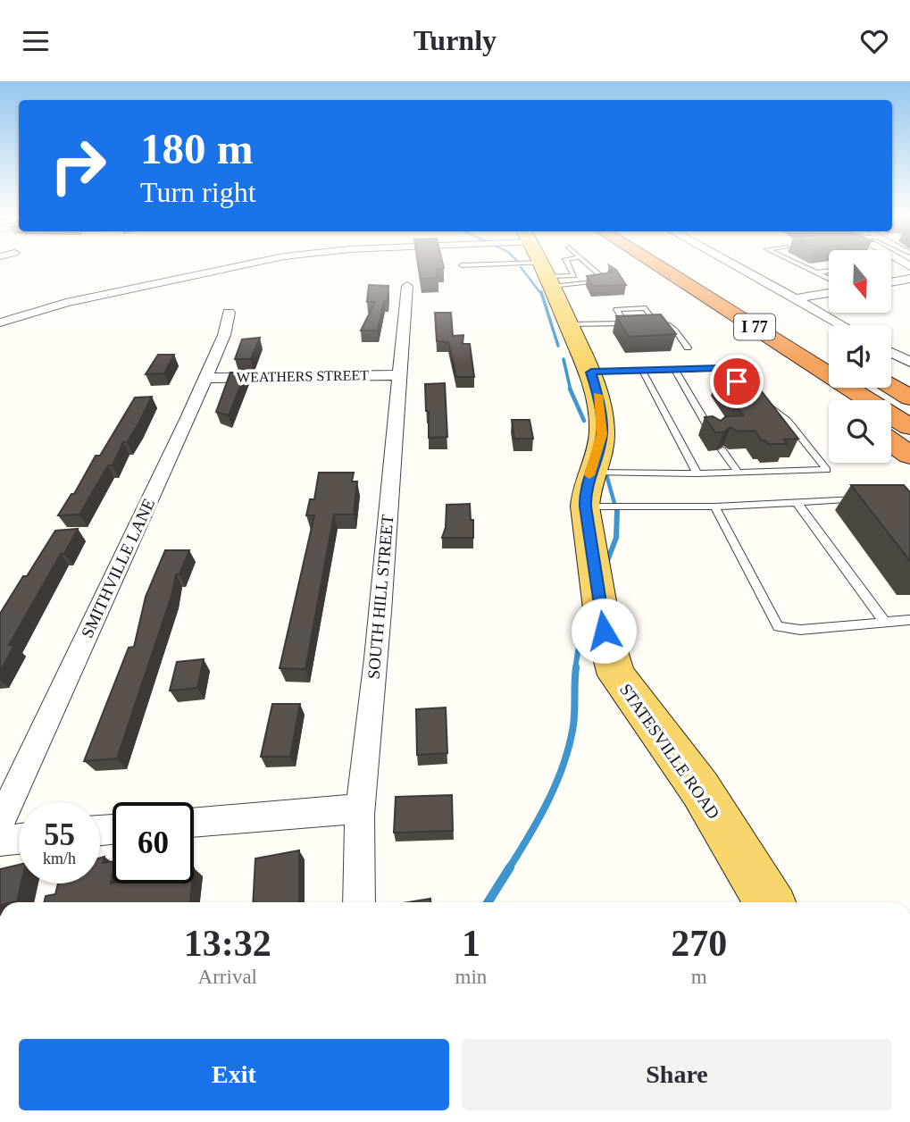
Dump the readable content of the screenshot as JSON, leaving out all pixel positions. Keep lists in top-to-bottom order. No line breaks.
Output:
{"streets":{"highway":["I 77"],"main road":["STATESVILLE ROAD"],"street":["WEATHERS STREET","SMITHVILLE LANE","SOUTH HILL STREET"]},"crossings":[["WEATHERS STREET","SMITHVILLE LANE"],["WEATHERS STREET","SOUTH HILL STREET"]],"north":"bottom","page":{"header":"Turnly","turn":["180 m","Turn right"],"speed":"55 km/h","limit":"60","eta":["13:32","Arrival","1","min","270","m"],"buttons":["Exit","Share"]}}
